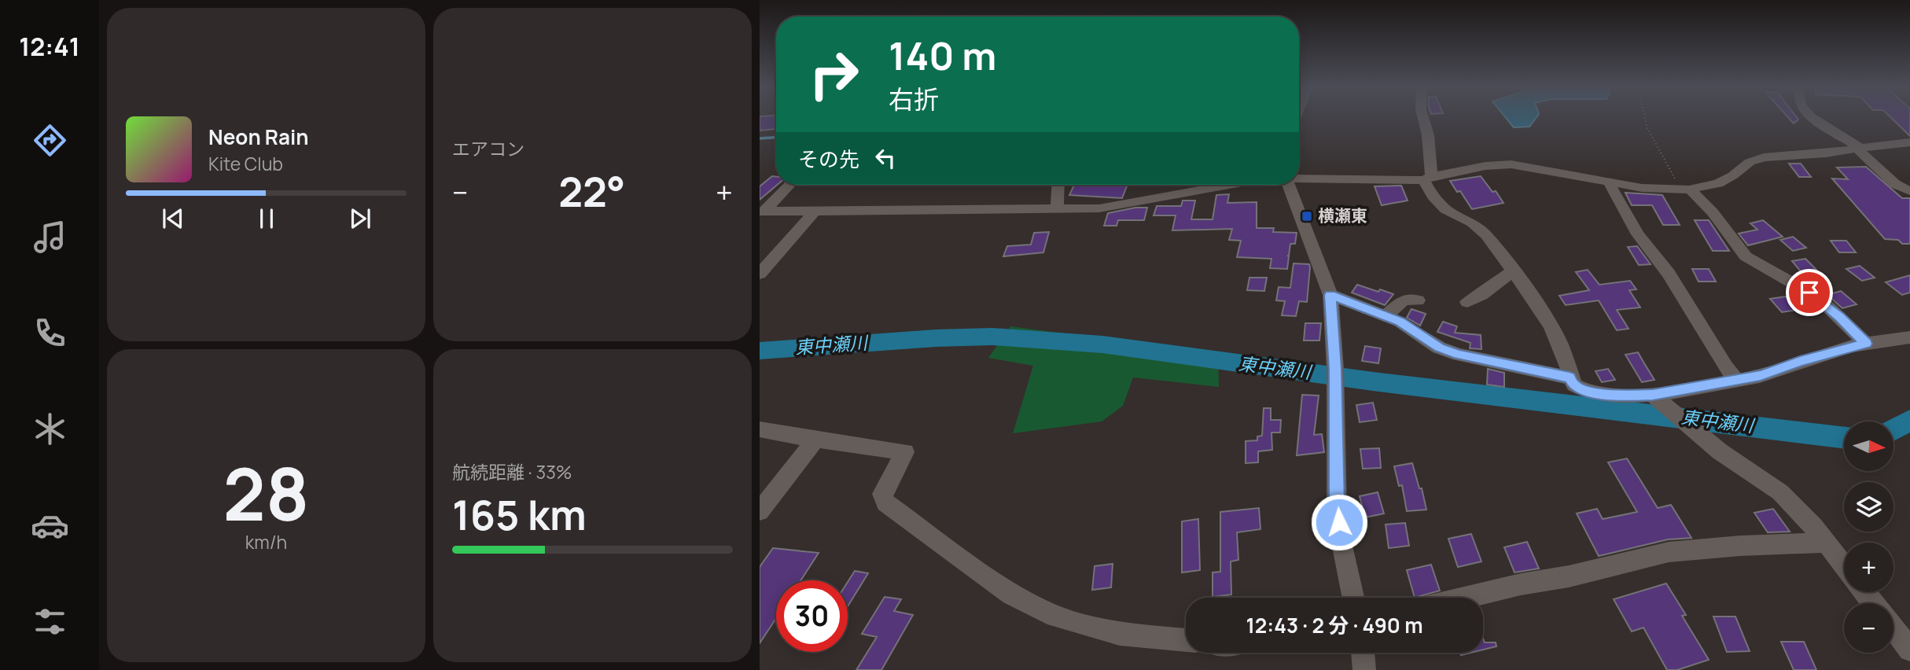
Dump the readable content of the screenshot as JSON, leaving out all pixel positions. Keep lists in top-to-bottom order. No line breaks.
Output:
{"water":["東中瀬川"],"places":{"transit":["横瀬東"]},"north":"right","page":{"tabs":"12:41","tile":["エアコン",["28","km/h"],["航続距離 · 33%","165 km"]],"turn":["140 m","右折"],"song":["Neon Rain","Kite Club"],"then":"その先","heat":["−","22°","+"],"map_buttons":["+","−"],"limit":"30","trip":"12:43 · 2 分 · 490 m"}}
